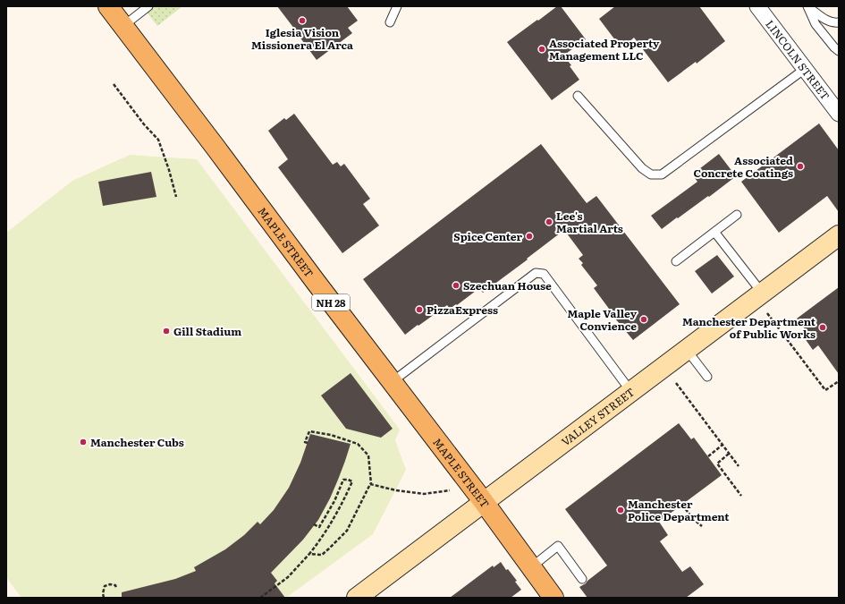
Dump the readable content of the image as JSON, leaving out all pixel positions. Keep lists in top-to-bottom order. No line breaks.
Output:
{"streets":{"main road":["MAPLE STREET","NH 28","VALLEY STREET"],"street":["LINCOLN STREET"]},"crossings":[["MAPLE STREET","VALLEY STREET"]],"places":["Iglesia Vision Missionera El Arca","Associated Property Management LLC","Associated Concrete Coatings","Lee's Martial Arts","Spice Center","Szechuan House","PizzaExpress","Maple Valley Convience","Manchester Department of Public Works","Gill Stadium","Manchester Cubs","Manchester Police Department"]}
